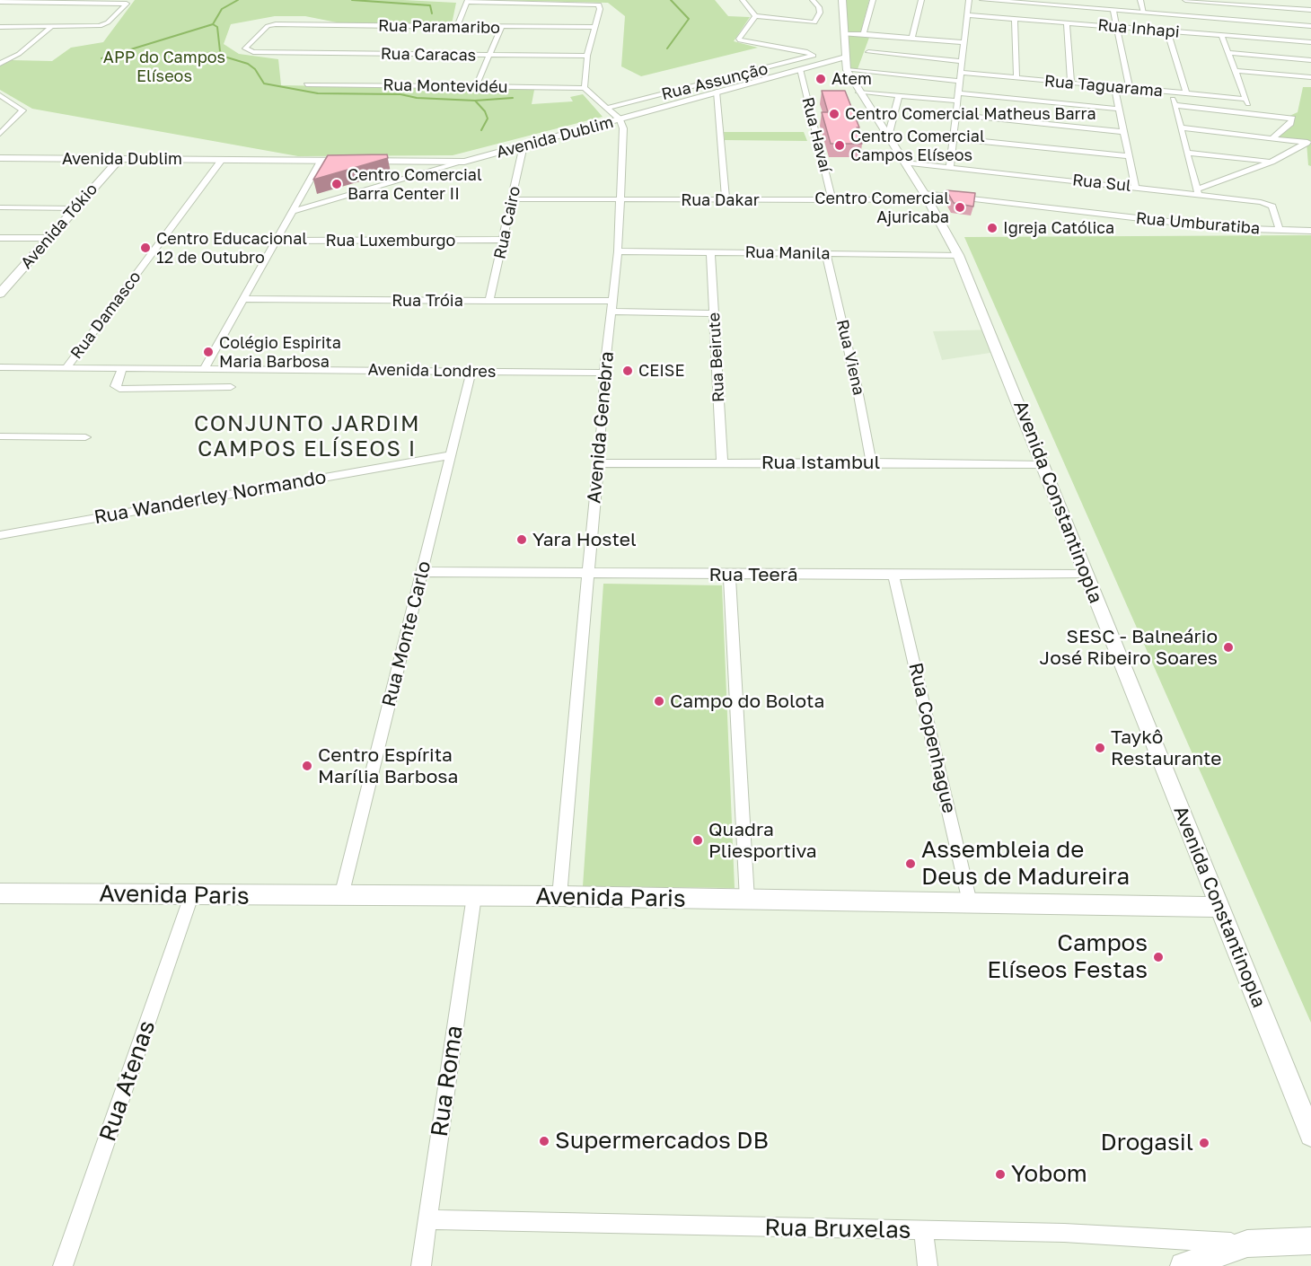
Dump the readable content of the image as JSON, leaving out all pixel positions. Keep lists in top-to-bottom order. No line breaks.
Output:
{"streets":{"street":["Rua Paramaribo","Rua Inhapi","Rua Caracas","Rua Assunção","Rua Montevidéu","Rua Taguarama","Rua Havaí","Avenida Dublim","Rua Sul","Rua Dakar","Rua Cairo","Rua Umburatiba","Avenida Tókio","Rua Luxemburgo","Rua Manila","Rua Tróia","Rua Damasco","Rua Beirute","Rua Viena","Avenida Londres","Avenida Genebra","Rua Istambul","Rua Wanderley Normando","Avenida Constantinopla","Rua Teerã","Rua Monte Carlo","Rua Copenhague","Avenida Paris","Rua Atenas","Rua Roma","Rua Bruxelas"]},"crossings":[["Rua Paramaribo","Rua Caracas"],["Rua Havaí","Avenida Dublim"],["Rua Havaí","Rua Dakar"],["Avenida Dublim","Rua Cairo"],["Avenida Dublim","Avenida Tókio"],["Avenida Dublim","Rua Damasco"],["Avenida Dublim","Avenida Genebra"],["Avenida Dublim","Avenida Constantinopla"],["Rua Sul","Rua Umburatiba"],["Rua Sul","Avenida Constantinopla"],["Rua Dakar","Rua Cairo"],["Rua Dakar","Rua Umburatiba"],["Rua Dakar","Avenida Genebra"],["Rua Dakar","Avenida Constantinopla"],["Rua Cairo","Rua Luxemburgo"],["Rua Cairo","Rua Tróia"],["Rua Umburatiba","Avenida Constantinopla"],["Rua Manila","Rua Beirute"],["Rua Manila","Rua Viena"],["Rua Manila","Avenida Genebra"],["Rua Manila","Avenida Constantinopla"],["Rua Tróia","Avenida Genebra"],["Rua Damasco","Avenida Londres"],["Rua Beirute","Rua Istambul"],["Rua Viena","Rua Istambul"],["Avenida Londres","Avenida Genebra"],["Avenida Londres","Rua Monte Carlo"],["Avenida Genebra","Rua Istambul"],["Avenida Genebra","Rua Teerã"],["Avenida Genebra","Avenida Paris"],["Rua Istambul","Avenida Constantinopla"],["Rua Wanderley Normando","Rua Monte Carlo"],["Avenida Constantinopla","Rua Teerã"],["Avenida Constantinopla","Avenida Paris"],["Rua Teerã","Rua Monte Carlo"],["Rua Teerã","Rua Copenhague"],["Rua Monte Carlo","Avenida Paris"],["Rua Copenhague","Avenida Paris"],["Avenida Paris","Rua Atenas"],["Avenida Paris","Rua Roma"],["Rua Roma","Rua Bruxelas"]],"districts":["CONJUNTO JARDIM CAMPOS ELÍSEOS I"],"parks":["APP do Campos Elíseos"],"places":["Atem","Centro Comercial Matheus Barra","Centro Comercial Campos Elíseos","Centro Comercial Barra Center II","Centro Comercial Ajuricaba","Igreja Católica","Centro Educacional 12 de Outubro","Colégio Espirita Maria Barbosa","CEISE","Yara Hostel","SESC - Balneário José Ribeiro Soares","Campo do Bolota","Taykô Restaurante","Centro Espírita Marília Barbosa","Quadra Pliesportiva","Assembleia de Deus de Madureira","Campos Elíseos Festas","Supermercados DB","Drogasil","Yobom"]}
